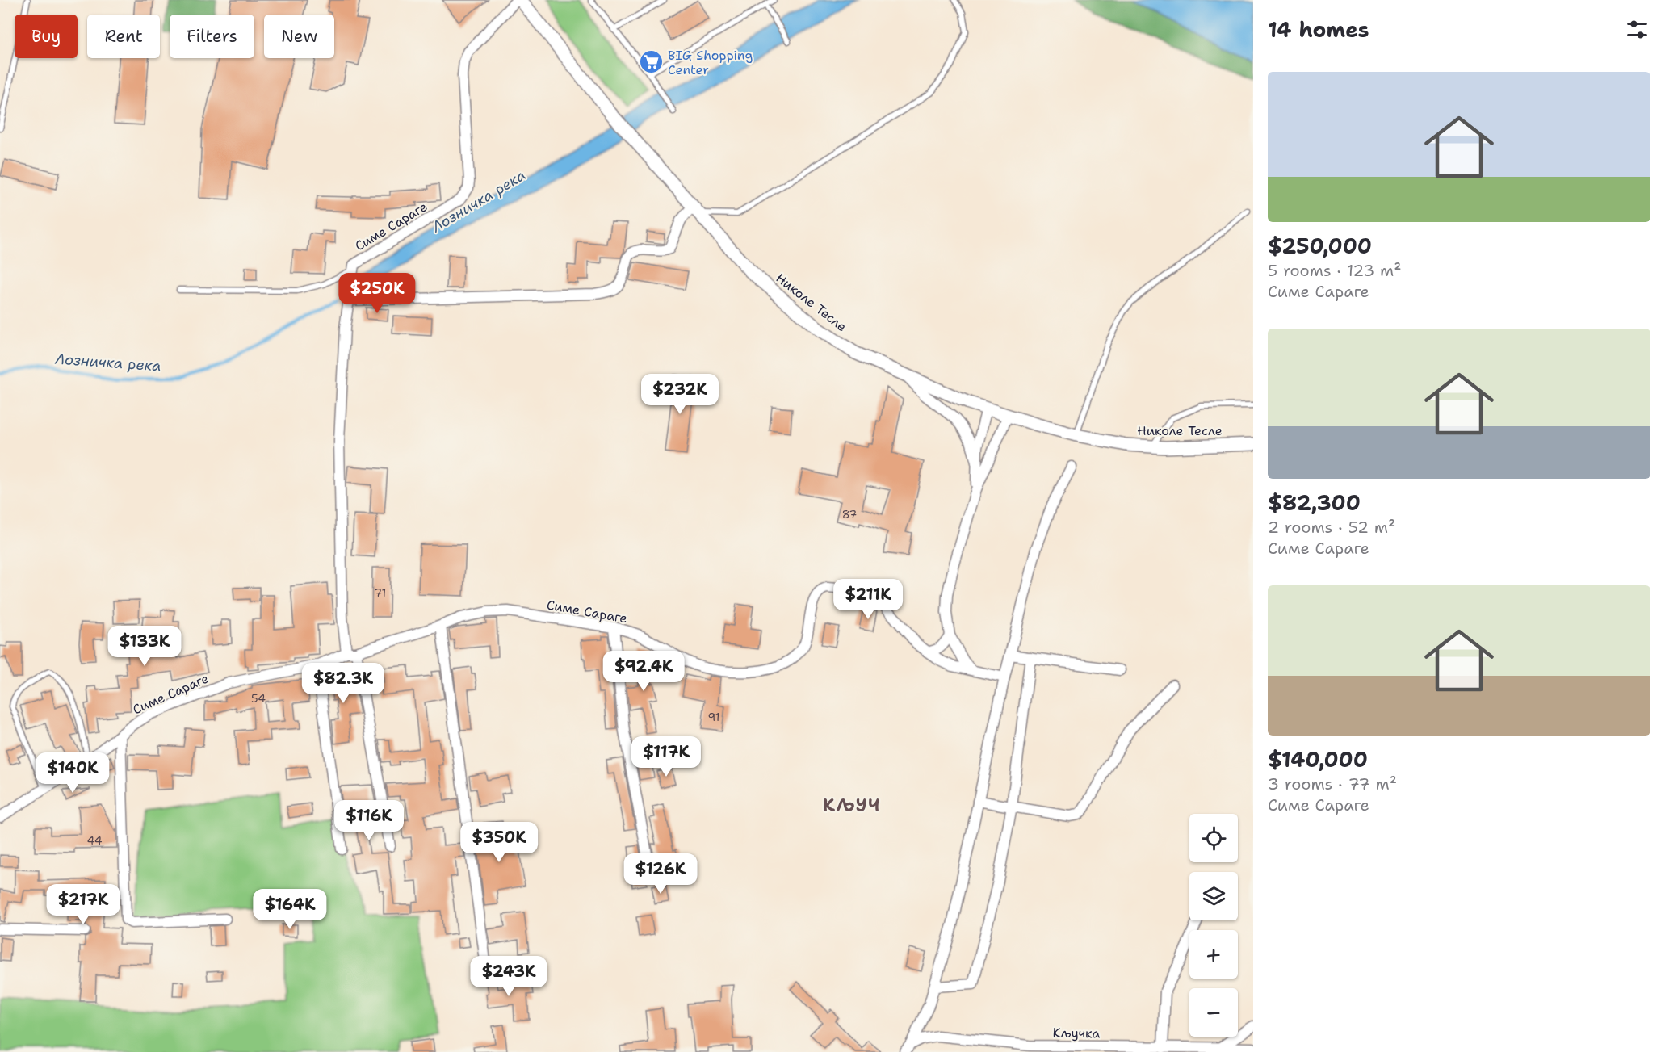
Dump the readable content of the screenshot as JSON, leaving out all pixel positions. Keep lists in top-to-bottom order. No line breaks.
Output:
{"streets":{"street":["Симе Сараге","Николе Тесле","Кључка"]},"districts":["КЉУЧ"],"water":["Лозничка река"],"places":{"supermarket":["BIG Shopping Center"]},"house_numbers":["87","71","54","91","44"],"page":{"heading":"14 homes","chip":["Buy","Rent","Filters","New"],"list":[{"name":"$250,000","note":"5 rooms · 123 m² · Симе Сараге"},{"name":"$82,300","note":"2 rooms · 52 m² · Симе Сараге"},{"name":"$140,000","note":"3 rooms · 77 m² · Симе Сараге"}],"price":["$250K","$232K","$211K","$133K","$92.4K","$82.3K","$117K","$140K","$116K","$350K","$126K","$217K","$164K","$243K"],"map_buttons":["+","−"]}}
